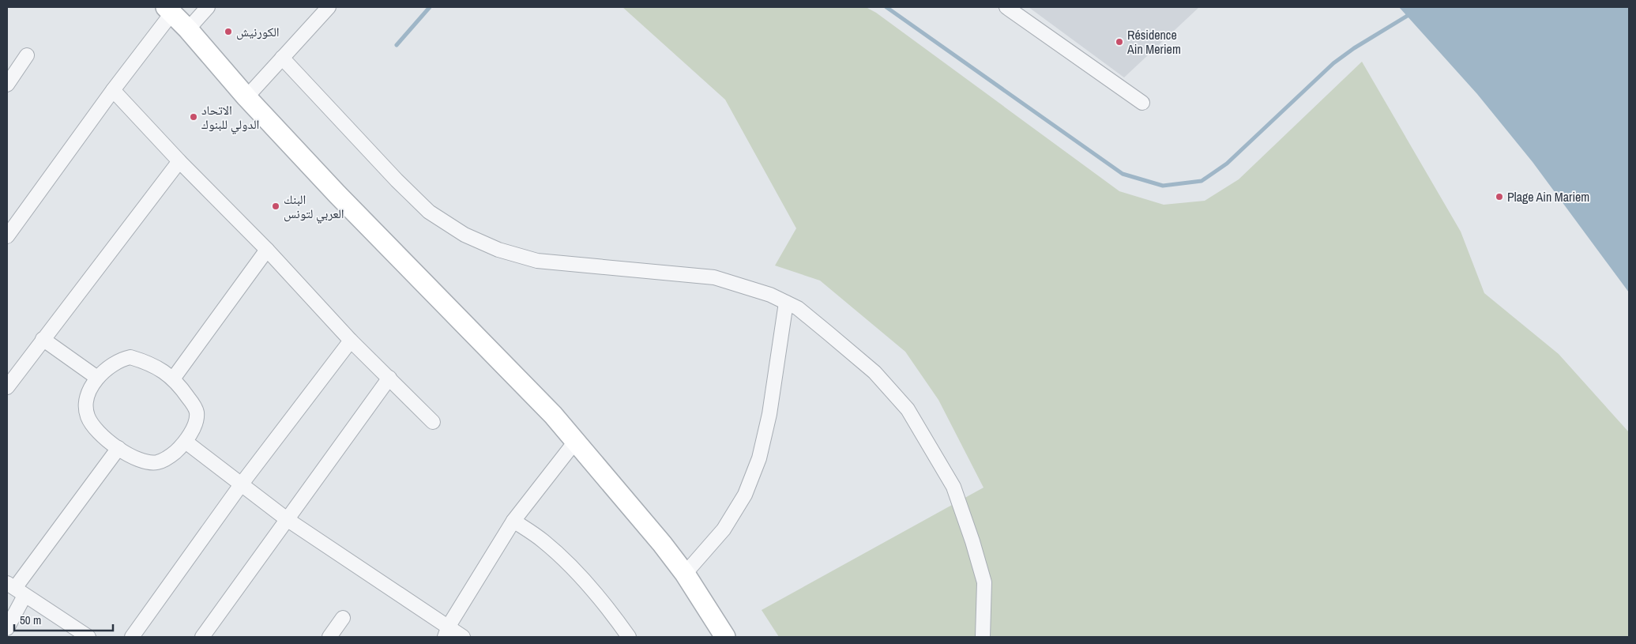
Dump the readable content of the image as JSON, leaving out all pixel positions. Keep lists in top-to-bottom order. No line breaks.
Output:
{"places":["الكورنيش","Résidence Ain Meriem","الاتحاد الدولي للبنوك","Plage Ain Mariem","البنك العربي لتونس"],"scale_bar":"50 m"}
